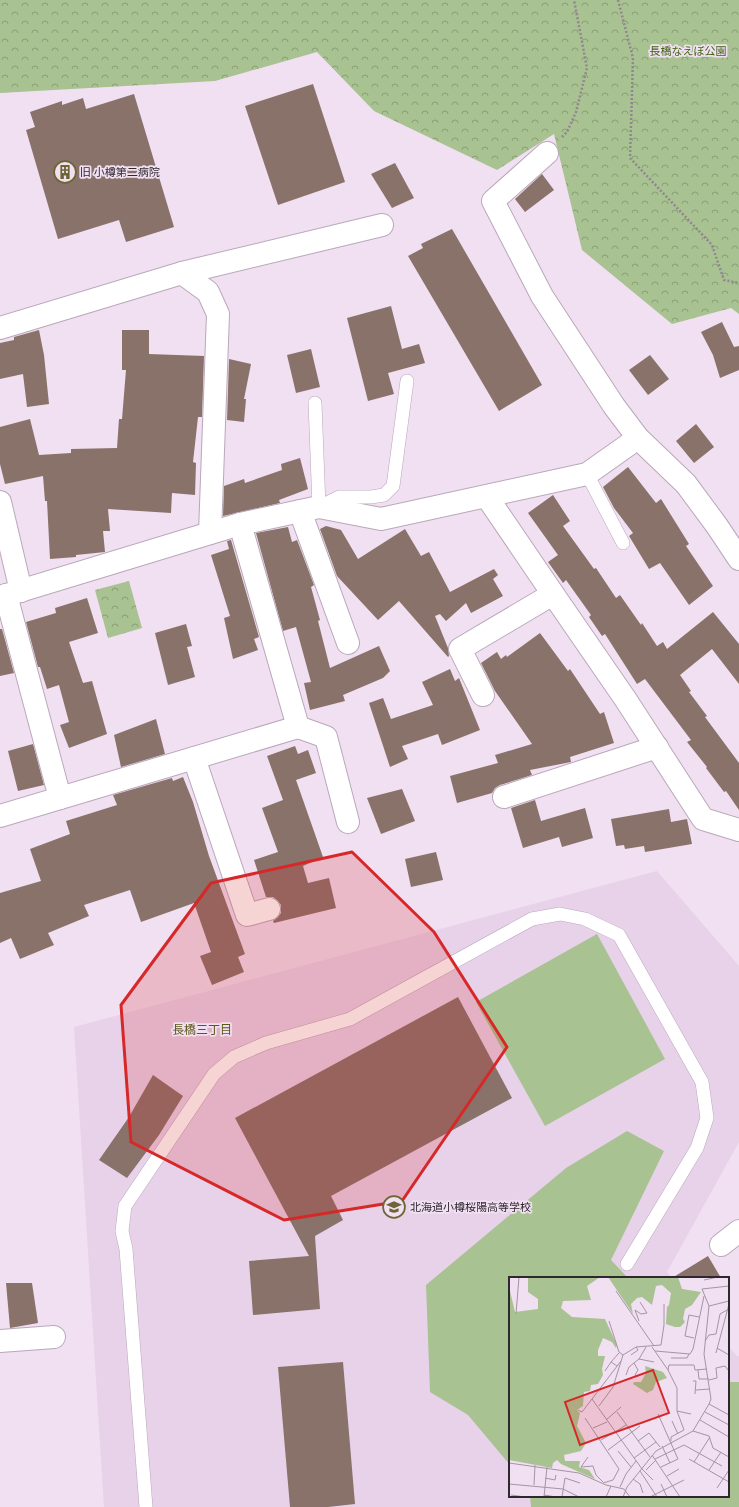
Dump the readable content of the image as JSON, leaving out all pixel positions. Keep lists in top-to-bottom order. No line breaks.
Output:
{"districts":["長橋三丁目"],"parks":["長橋なえぼ公園"],"places":{"building":["旧 小樽第二病院"],"school or university":["北海道小樽桜陽高等学校"]}}
